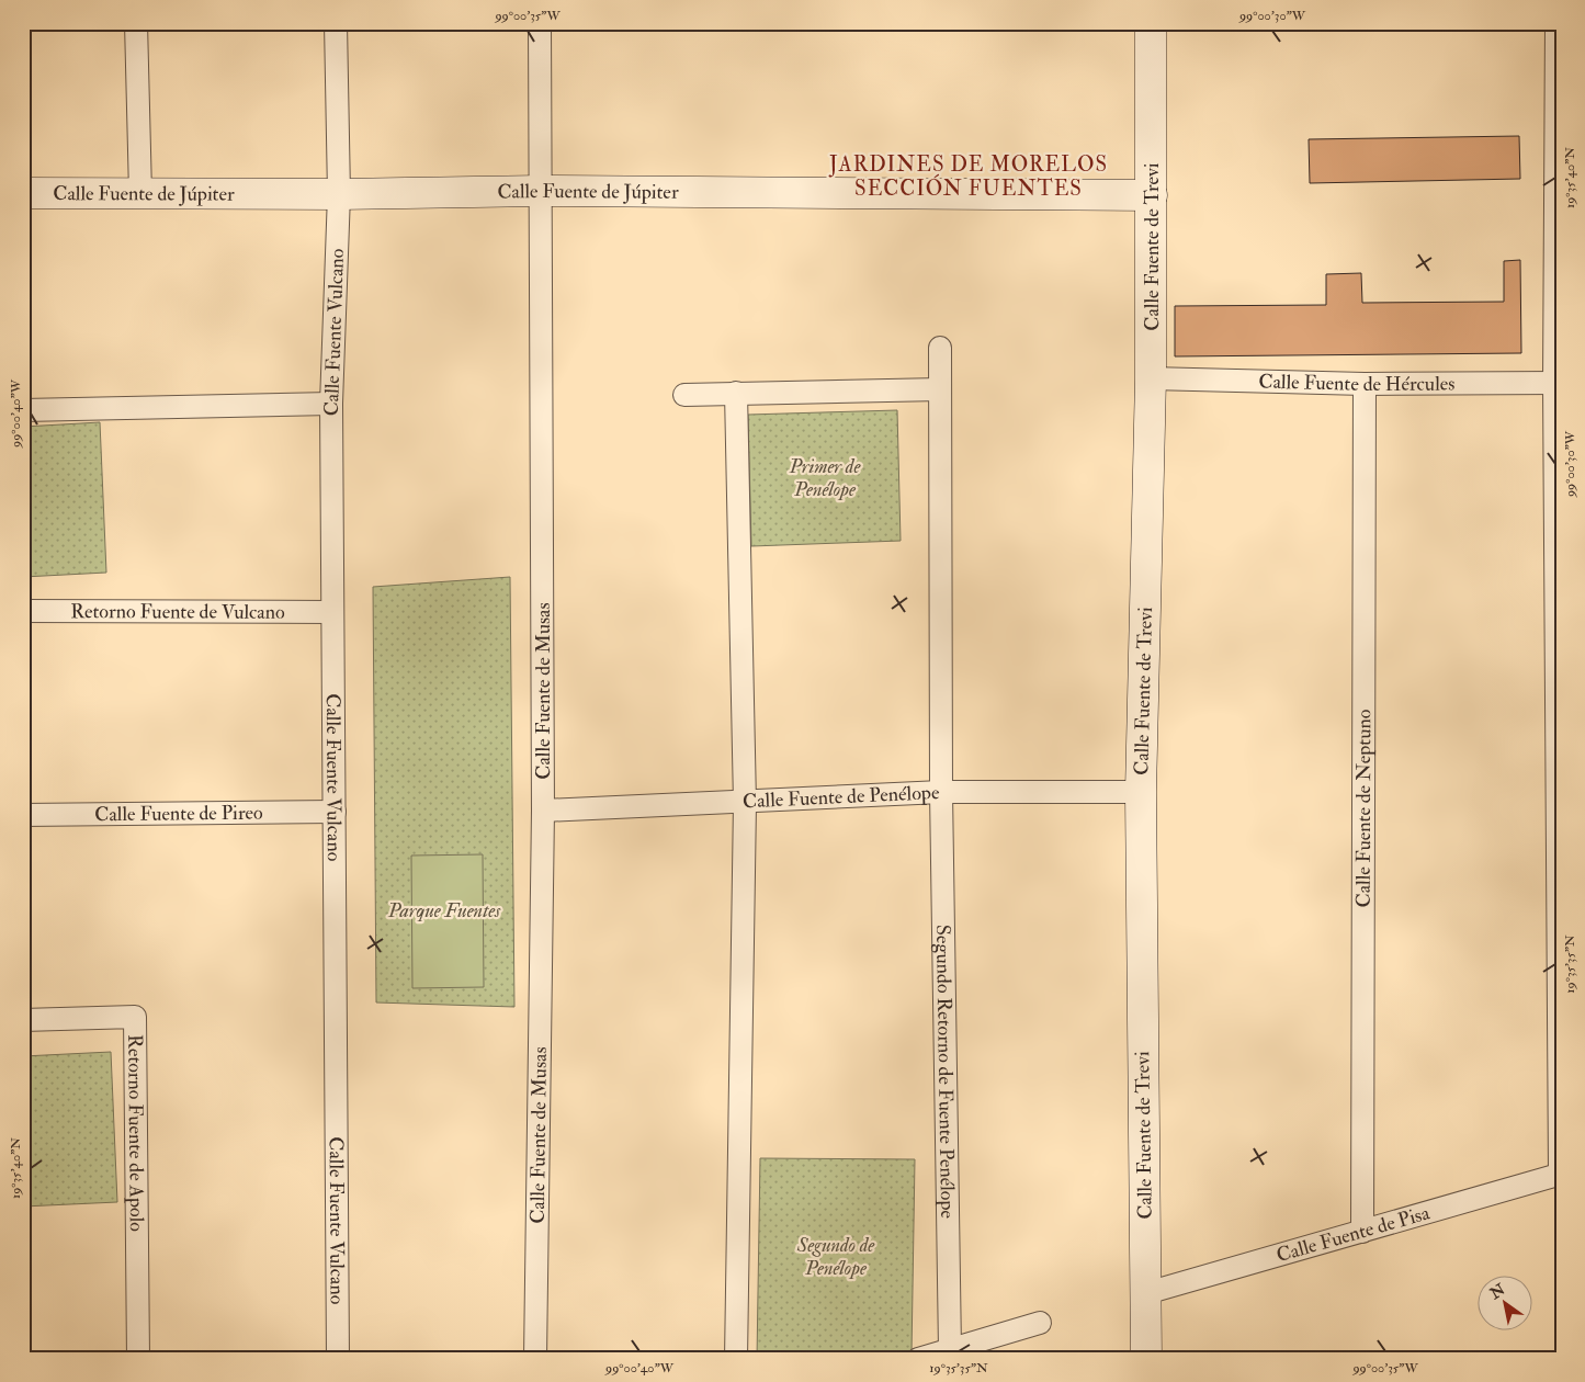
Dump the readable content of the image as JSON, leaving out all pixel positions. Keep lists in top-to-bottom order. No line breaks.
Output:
{"streets":{"street":["Calle Fuente de Júpiter","Calle Fuente de Trevi","Calle Fuente Vulcano","Calle Fuente de Hércules","Retorno Fuente de Vulcano","Calle Fuente de Musas","Calle Fuente de Penélope","Calle Fuente de Neptuno","Calle Fuente de Pireo","Segundo Retorno de Fuente Penélope","Retorno Fuente de Apolo","Calle Fuente de Pisa"]},"crossings":[["Calle Fuente de Júpiter","Calle Fuente de Trevi"],["Calle Fuente de Júpiter","Calle Fuente Vulcano"],["Calle Fuente de Júpiter","Calle Fuente de Musas"],["Calle Fuente de Trevi","Calle Fuente de Hércules"],["Calle Fuente de Trevi","Calle Fuente de Penélope"],["Calle Fuente de Trevi","Calle Fuente de Pisa"],["Calle Fuente Vulcano","Retorno Fuente de Vulcano"],["Calle Fuente Vulcano","Calle Fuente de Pireo"],["Calle Fuente de Hércules","Calle Fuente de Neptuno"],["Calle Fuente de Musas","Calle Fuente de Penélope"],["Calle Fuente de Penélope","Segundo Retorno de Fuente Penélope"],["Calle Fuente de Neptuno","Calle Fuente de Pisa"]],"districts":["JARDINES DE MORELOS SECCIÓN FUENTES"],"parks":["Primer de Penélope","Parque Fuentes","Segundo de Penélope"],"north":"top left","coordinates":["99°00'35\"W","99°00'30\"W","19°35'40\"N","99°00'40\"W","19°35'35\"N"]}
